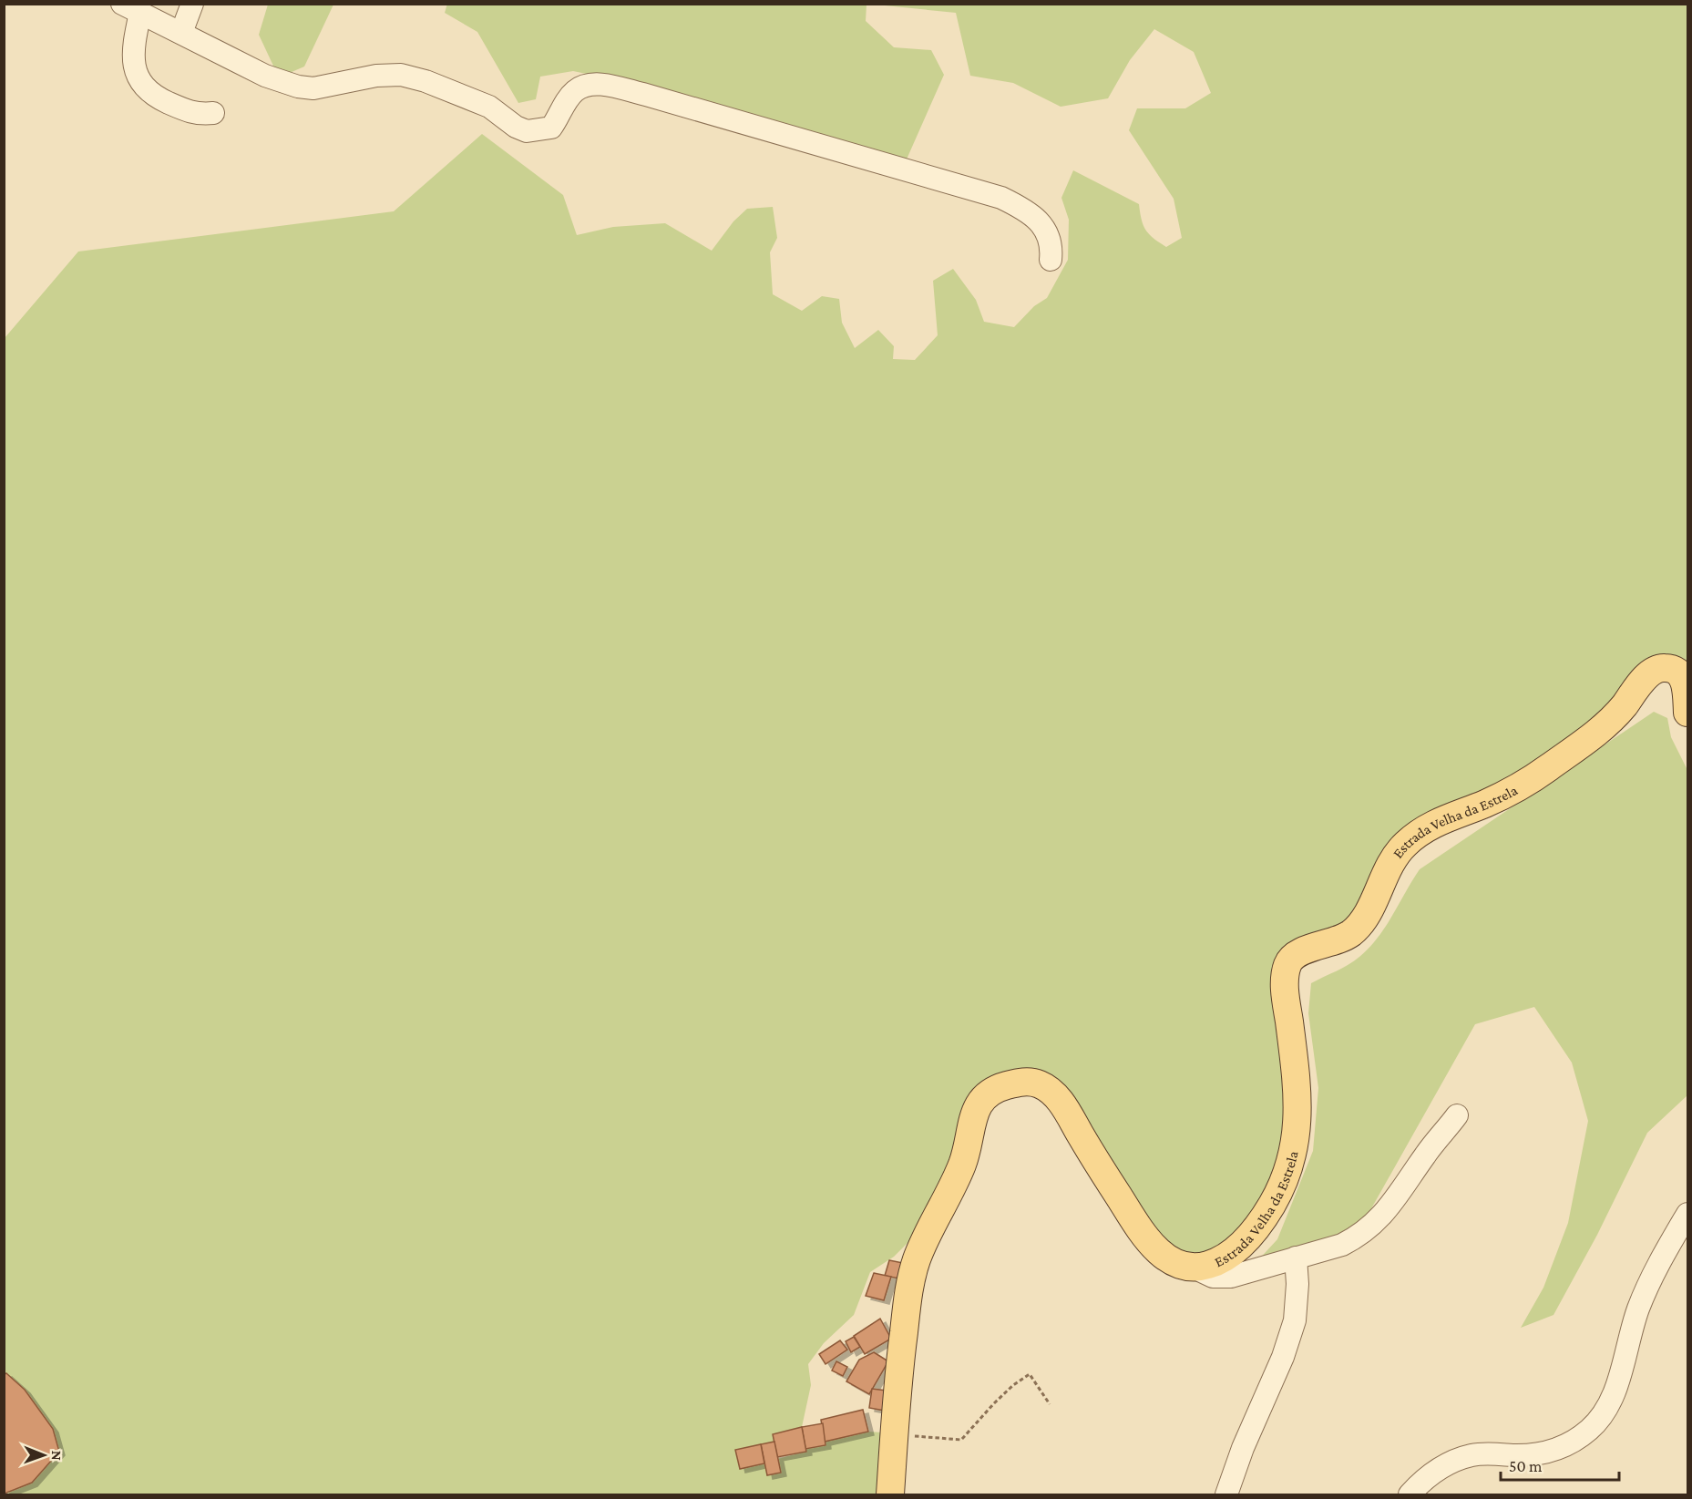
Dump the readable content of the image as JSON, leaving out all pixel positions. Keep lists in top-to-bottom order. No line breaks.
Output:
{"streets":{"main road":["Estrada Velha da Estrela"]},"scale_bar":"50 m","north":"right"}
